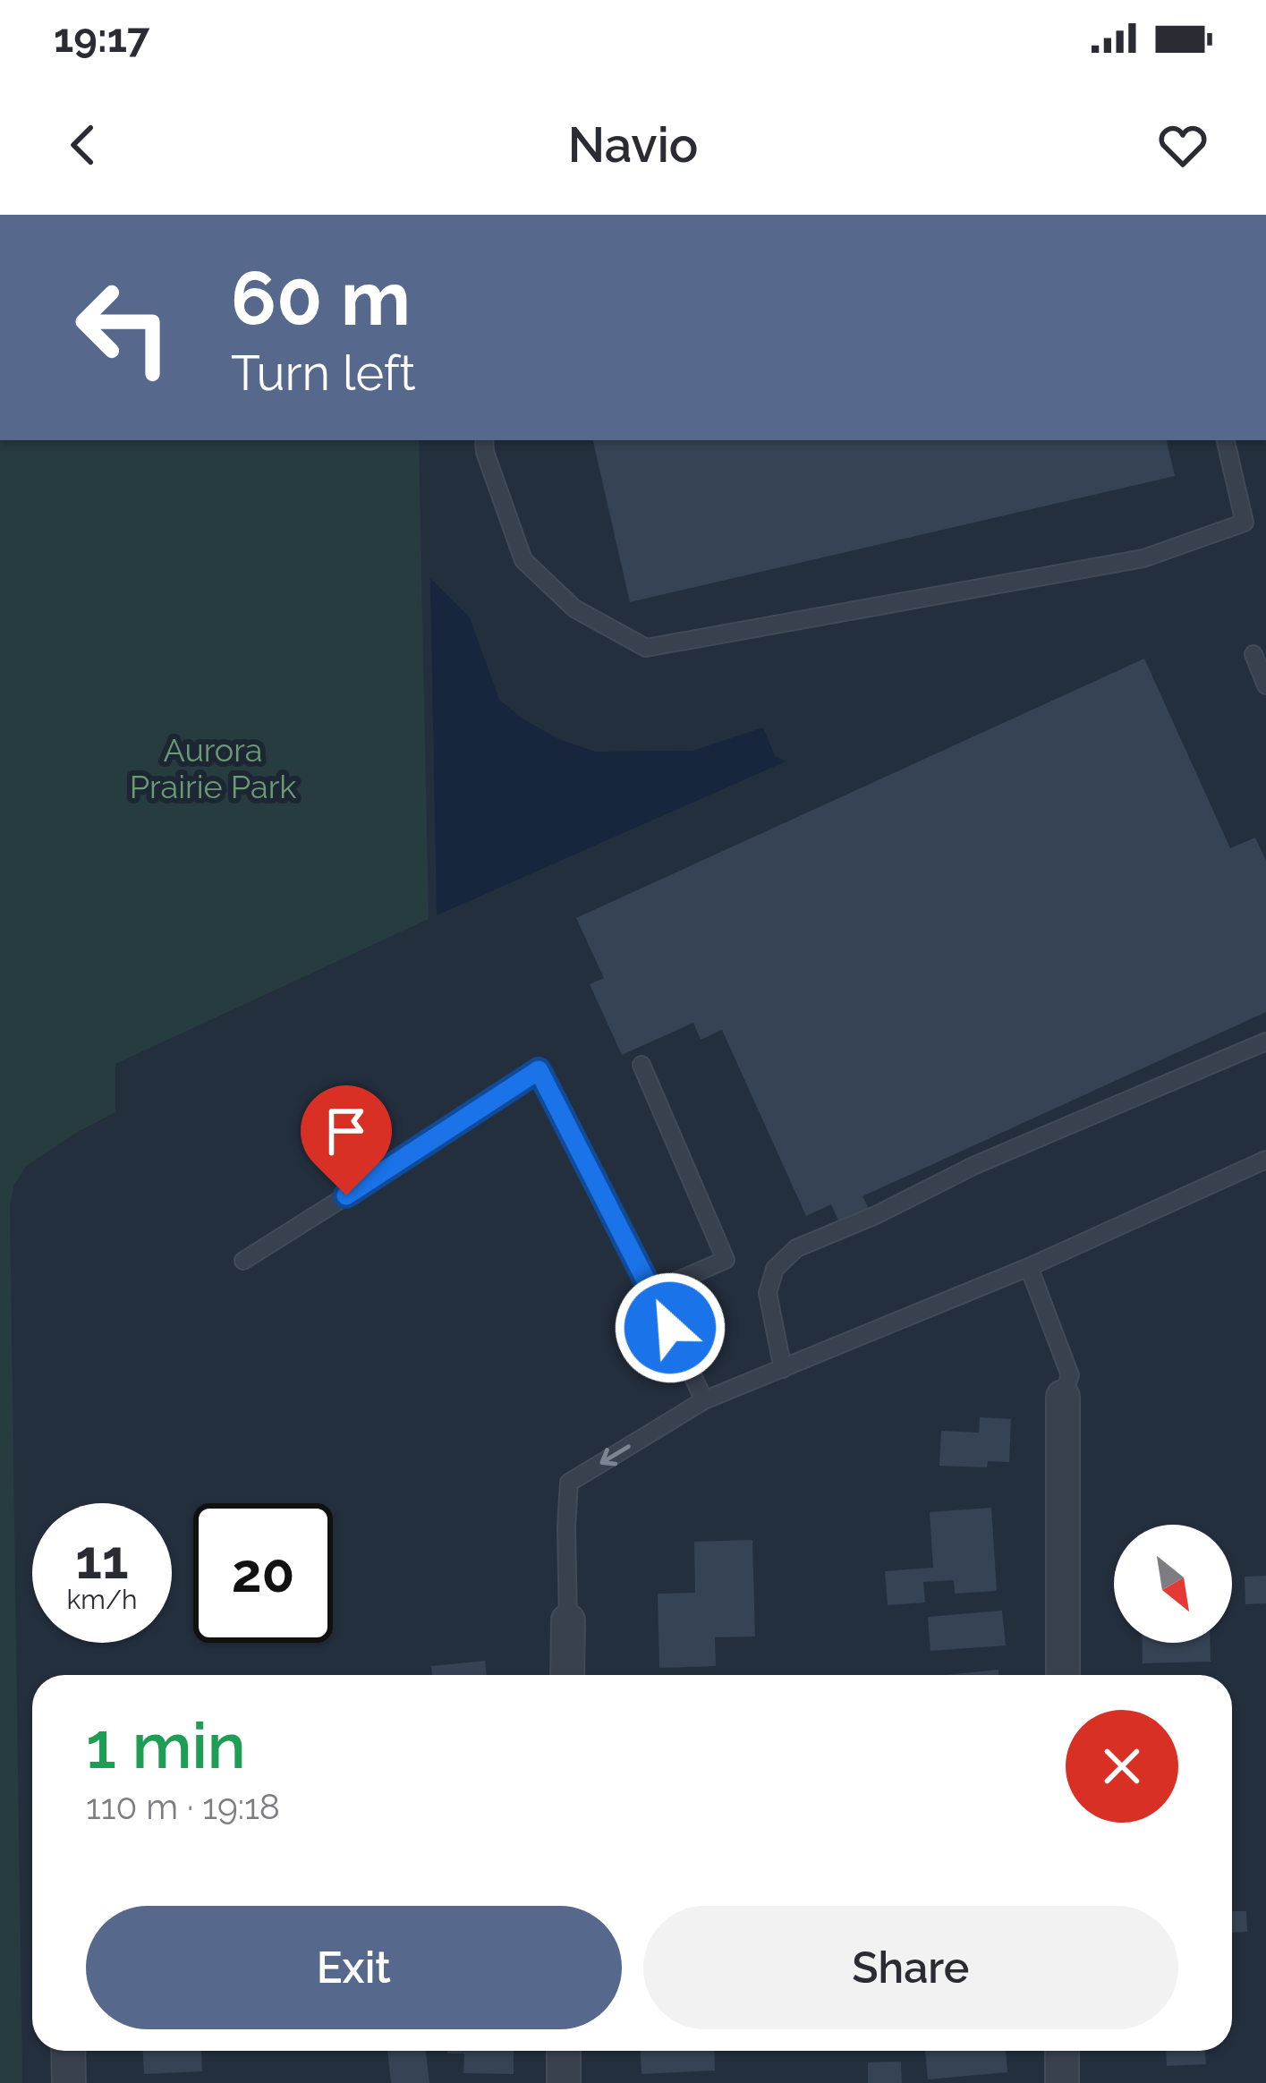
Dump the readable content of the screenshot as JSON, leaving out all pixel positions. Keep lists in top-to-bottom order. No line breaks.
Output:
{"parks":["Aurora Prairie Park"],"north":"bottom right","page":{"status":"19:17","header":"Navio","turn":["60 m","Turn left"],"speed":"11 km/h","limit":"20","heading":["1 min","110 m · 19:18"],"buttons":["Exit","Share"]}}
